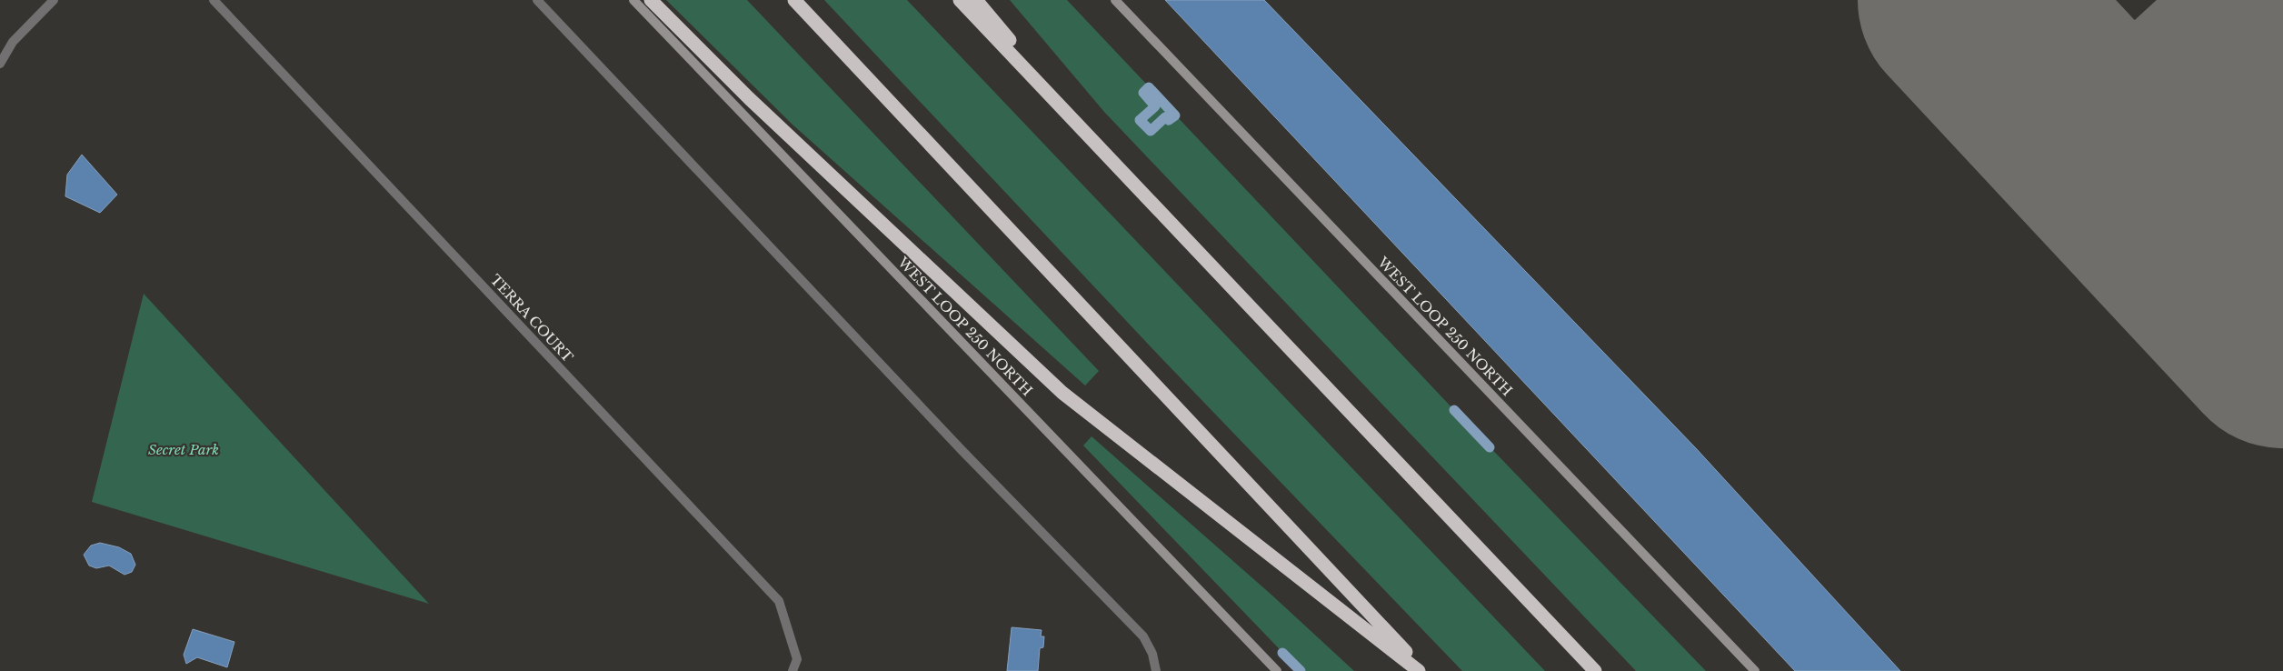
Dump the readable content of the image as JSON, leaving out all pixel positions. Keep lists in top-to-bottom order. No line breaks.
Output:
{"streets":{"main road":["WEST LOOP 250 NORTH"],"street":["TERRA COURT"]},"parks":["Secret Park"]}
